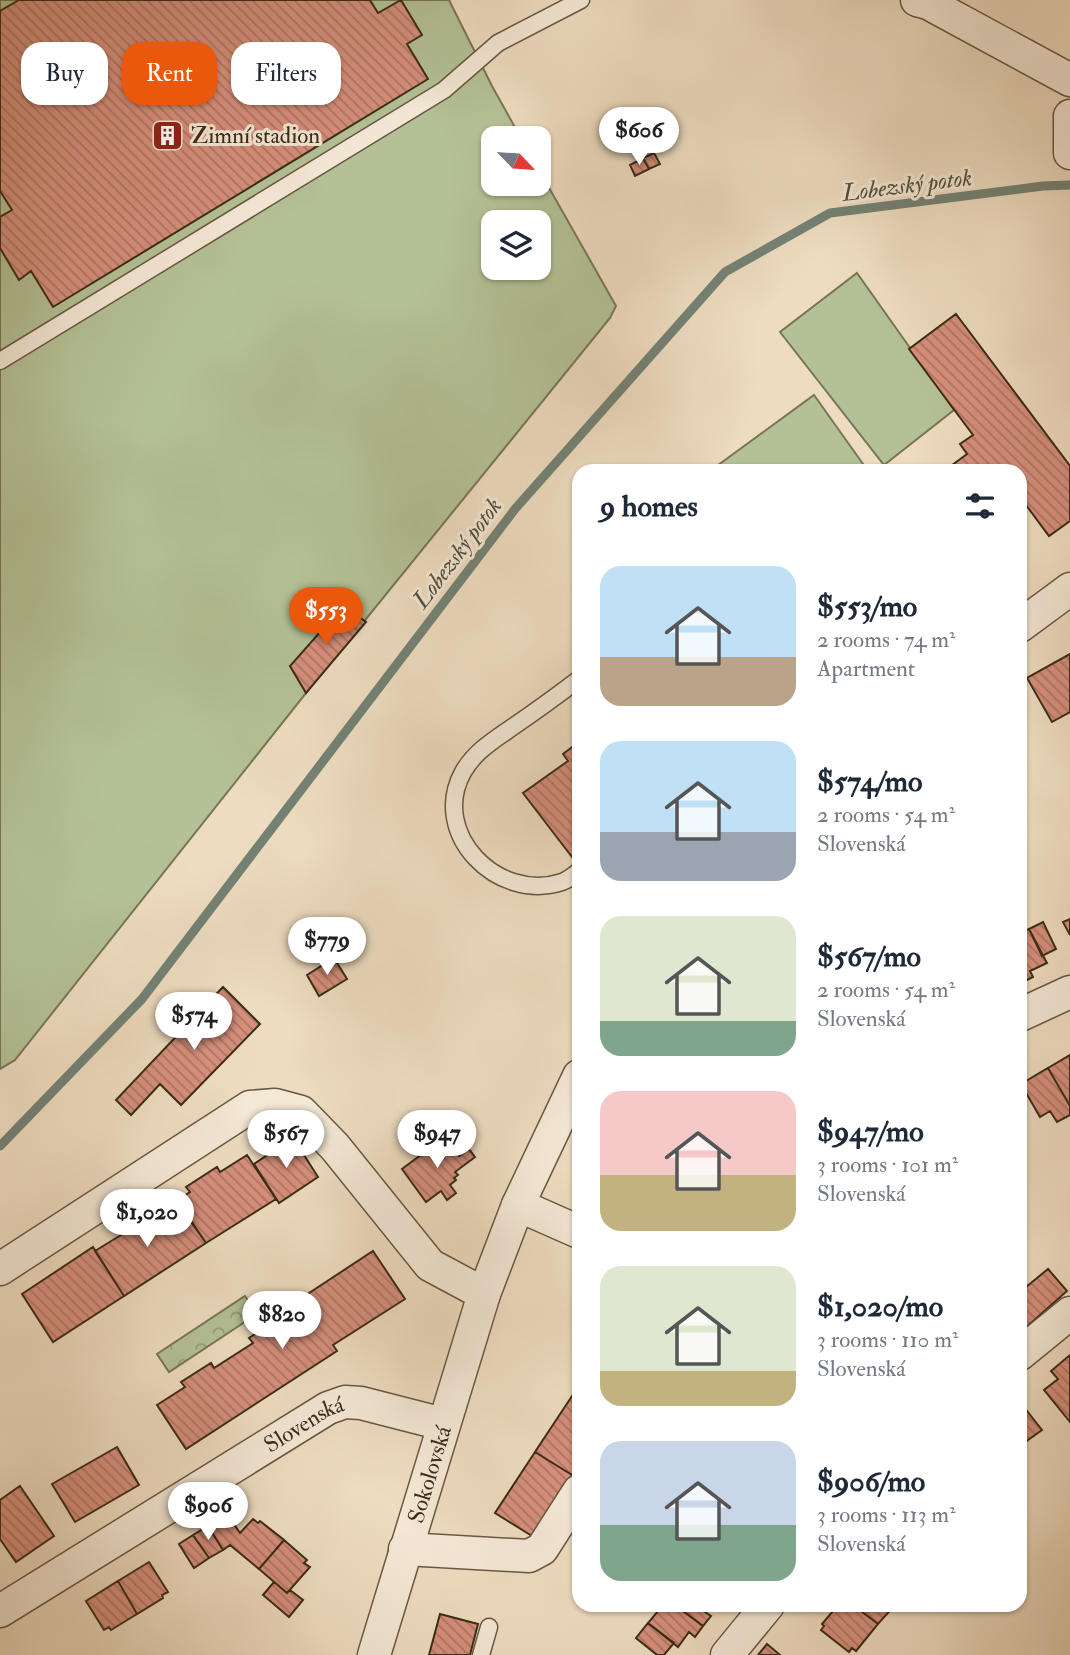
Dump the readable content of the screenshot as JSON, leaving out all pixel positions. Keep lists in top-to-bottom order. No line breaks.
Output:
{"streets":{"street":["Slovenská","Sokolovská"]},"crossings":[["Slovenská","Sokolovská"]],"water":["Lobezský potok"],"places":{"building":["Zimní stadion"]},"north":"bottom right","page":{"chip":["Buy","Rent","Filters"],"price":["$606","$553","$779","$574","$567","$947","$1,020","$820","$906"],"heading":"9 homes","list":[{"name":"$553/mo","note":"2 rooms · 74 m² · Apartment"},{"name":"$574/mo","note":"2 rooms · 54 m² · Slovenská"},{"name":"$567/mo","note":"2 rooms · 54 m² · Slovenská"},{"name":"$947/mo","note":"3 rooms · 101 m² · Slovenská"},{"name":"$1,020/mo","note":"3 rooms · 110 m² · Slovenská"},{"name":"$906/mo","note":"3 rooms · 113 m² · Slovenská"}]}}
